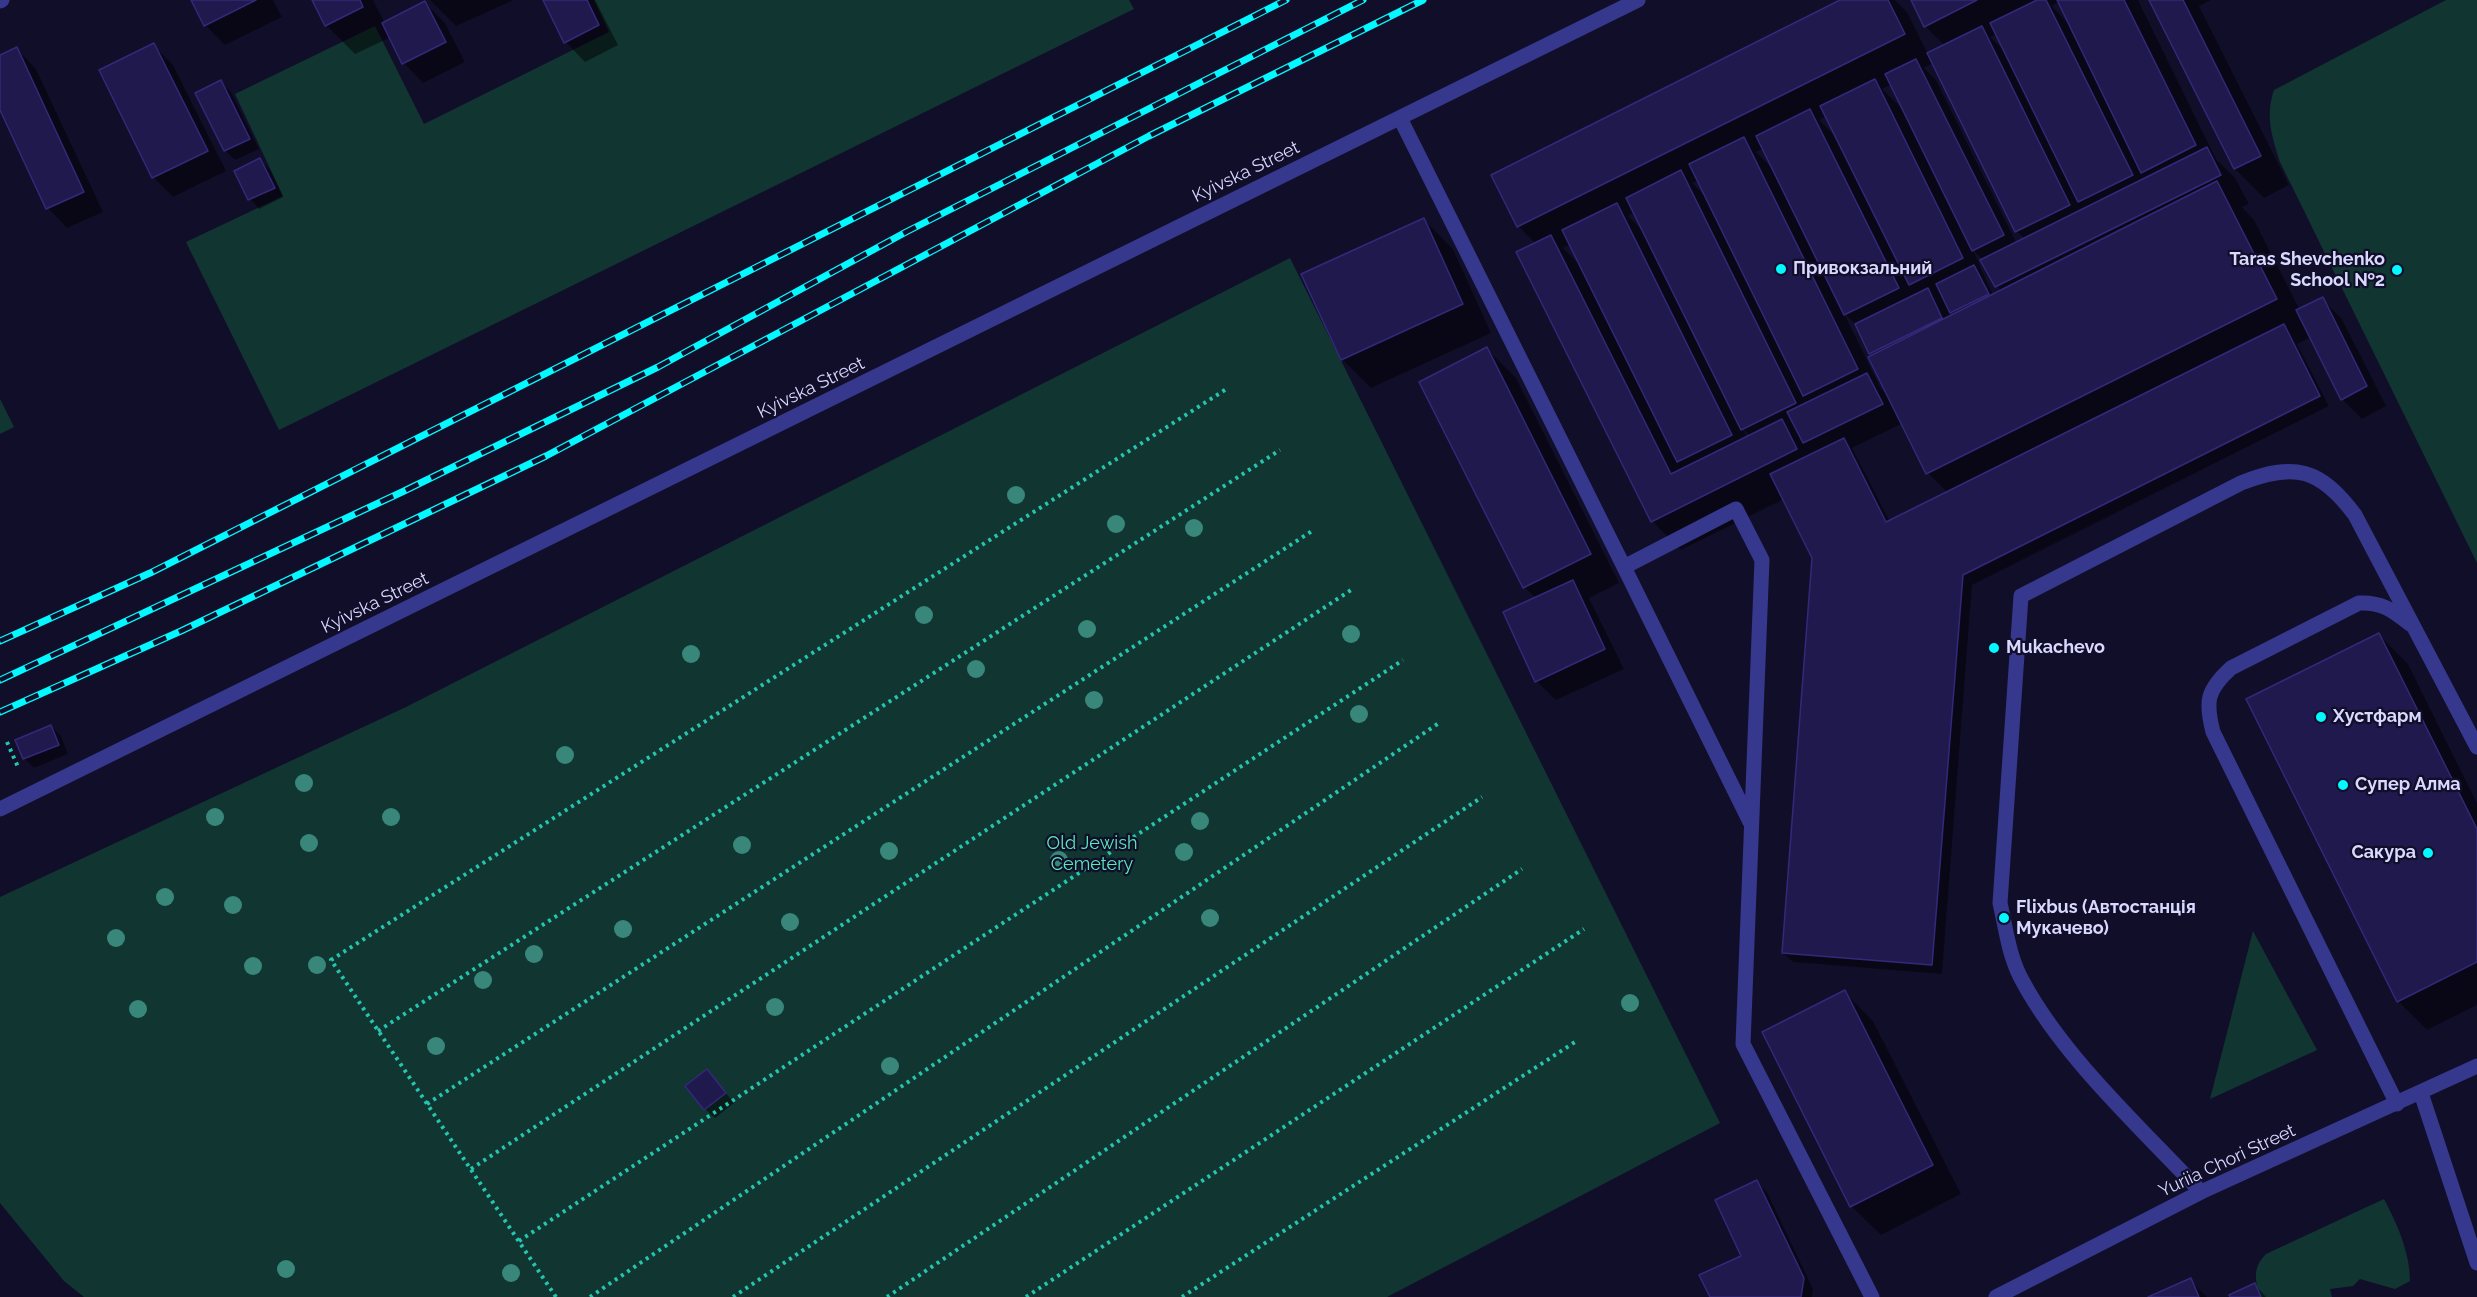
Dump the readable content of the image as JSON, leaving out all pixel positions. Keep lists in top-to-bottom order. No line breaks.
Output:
{"streets":{"street":["Kyivska Street","Yuriia Chori Street"]},"parks":["Old Jewish Cemetery"],"places":["Привокзальний","Taras Shevchenko School №2","Mukachevo","Хустфарм","Супер Алма","Сакура","Flixbus (Автостанція Мукачево)"]}
